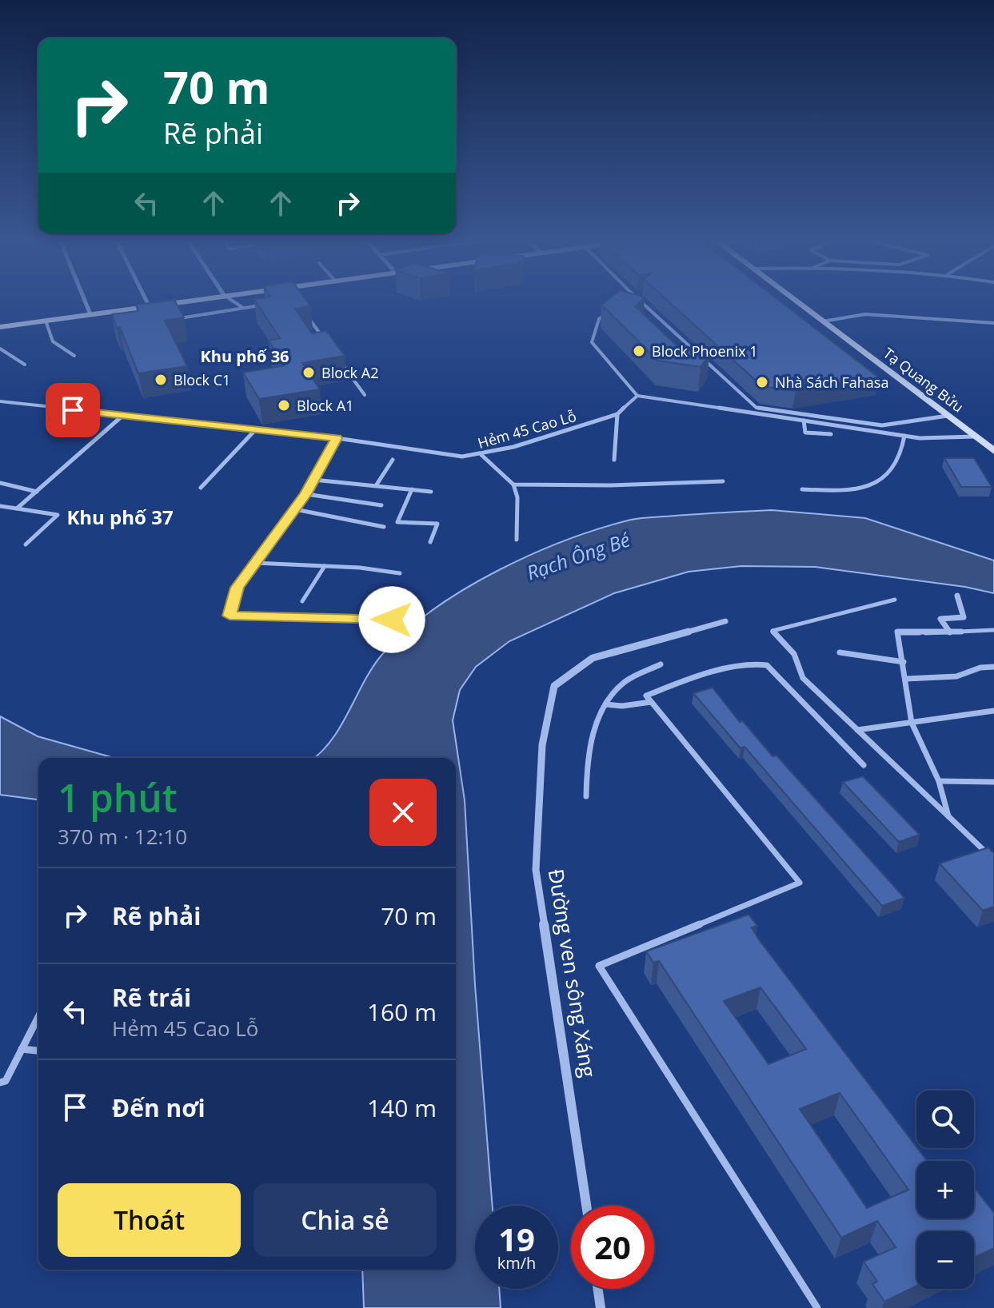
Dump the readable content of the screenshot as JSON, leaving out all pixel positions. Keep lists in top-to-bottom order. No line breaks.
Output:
{"streets":{"street":["Tạ Quang Bửu","Đường ven sông Xáng"],"lane":["Hẻm 45 Cao Lỗ"]},"districts":["Khu phố 36","Khu phố 37"],"water":["Rạch Ông Bé"],"places":["Block Phoenix 1","Block A2","Block C1","Nhà Sách Fahasa","Block A1"],"page":{"turn":["70 m","Rẽ phải"],"heading":["1 phút","370 m · 12:10"],"list":[{"name":"Rẽ phải","value":"70 m"},{"name":"Rẽ trái","note":"Hẻm 45 Cao Lỗ","value":"160 m"},{"name":"Đến nơi","value":"140 m"}],"map_buttons":["+","−"],"buttons":["Thoát","Chia sẻ"],"speed":"19 km/h","limit":"20"}}
